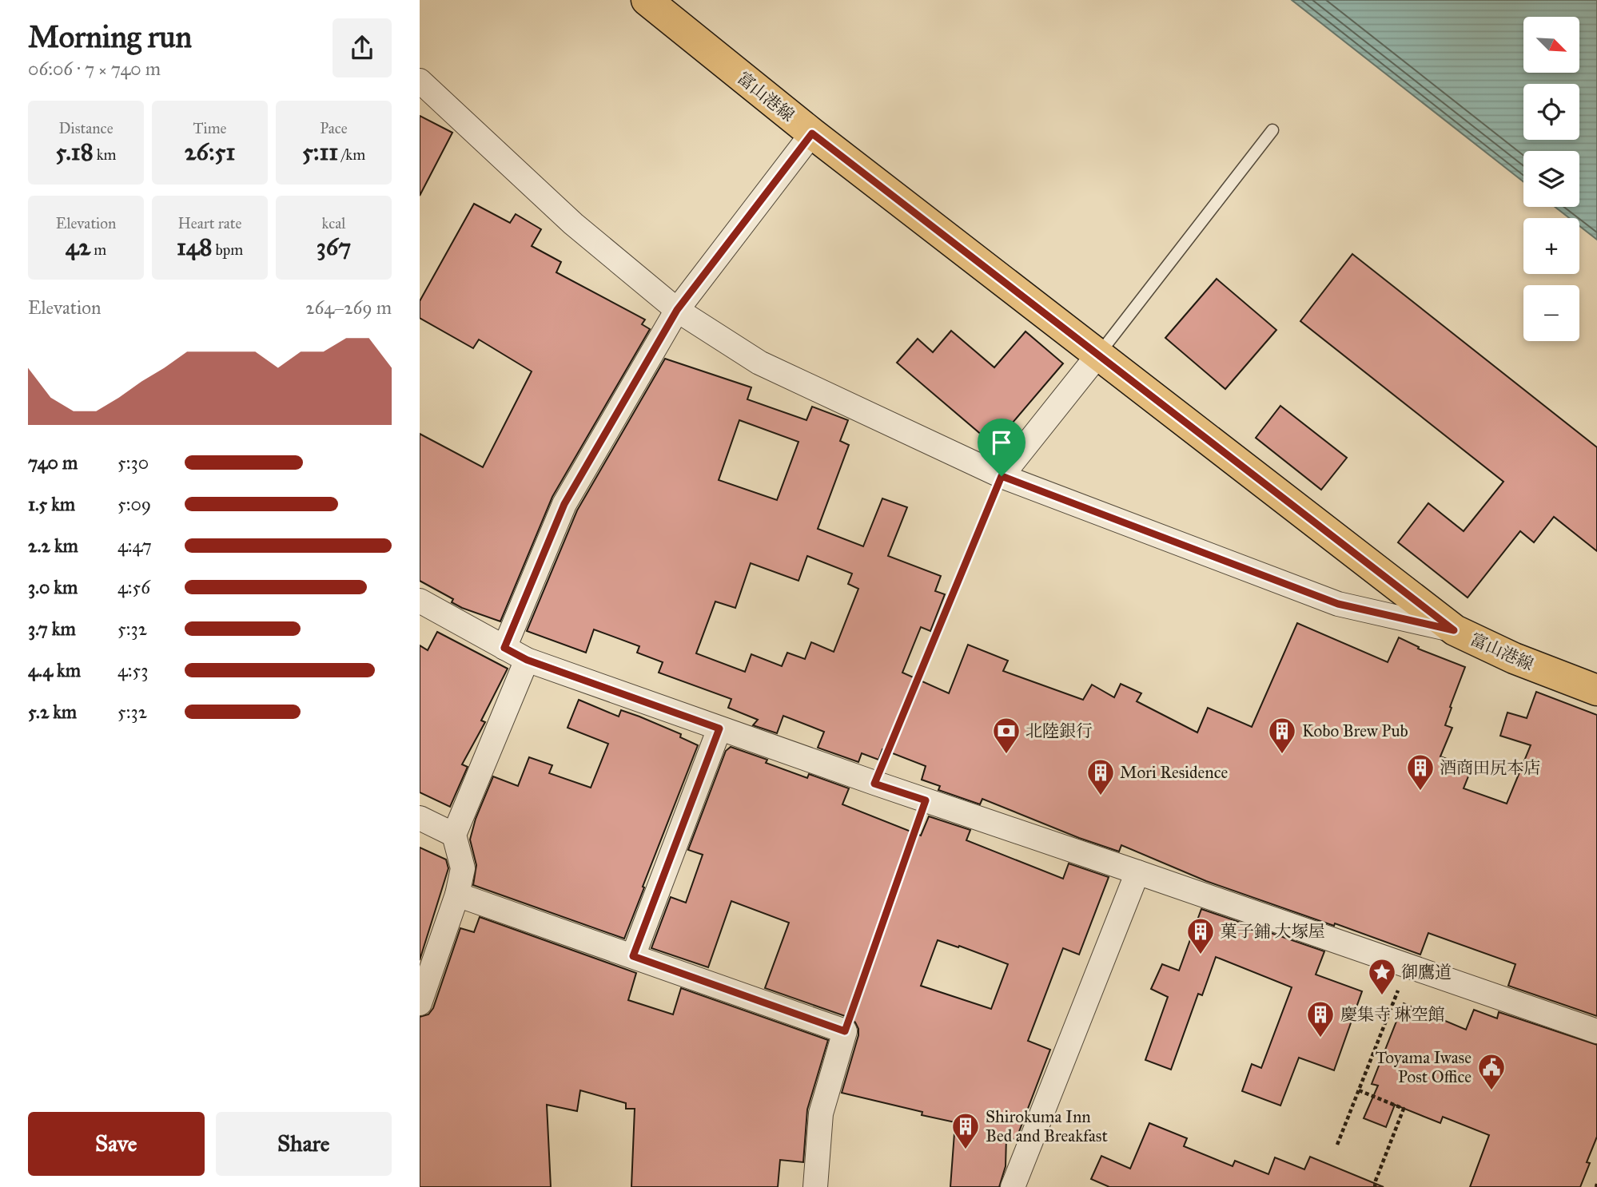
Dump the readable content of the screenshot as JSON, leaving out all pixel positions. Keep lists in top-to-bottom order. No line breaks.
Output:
{"streets":{"main road":["富山港線"]},"places":{"bank":["北陸銀行"],"building":["Kobo Brew Pub","酒商田尻本店","Mori Residence","菓子鋪 大塚屋","慶集寺 琳空館","Shirokuma Inn Bed and Breakfast"],"place":["御鷹道"],"public building":["Toyama Iwase Post Office"]},"north":"bottom right","page":{"heading":["Morning run","06:06 · 7 × 740 m"],"map_buttons":["+","−"],"stats":[["Distance","5.18 km"],["Time","26:51"],["Pace","5:11 /km"],["Elevation","42 m"],["Heart rate","148 bpm"],["kcal","367"]],"chart":["Elevation","264–269 m"],"list":[{"name":"740 m","note":"5:30"},{"name":"1.5 km","note":"5:09"},{"name":"2.2 km","note":"4:47"},{"name":"3.0 km","note":"4:56"},{"name":"3.7 km","note":"5:32"},{"name":"4.4 km","note":"4:53"},{"name":"5.2 km","note":"5:32"}],"buttons":["Save","Share"]}}
